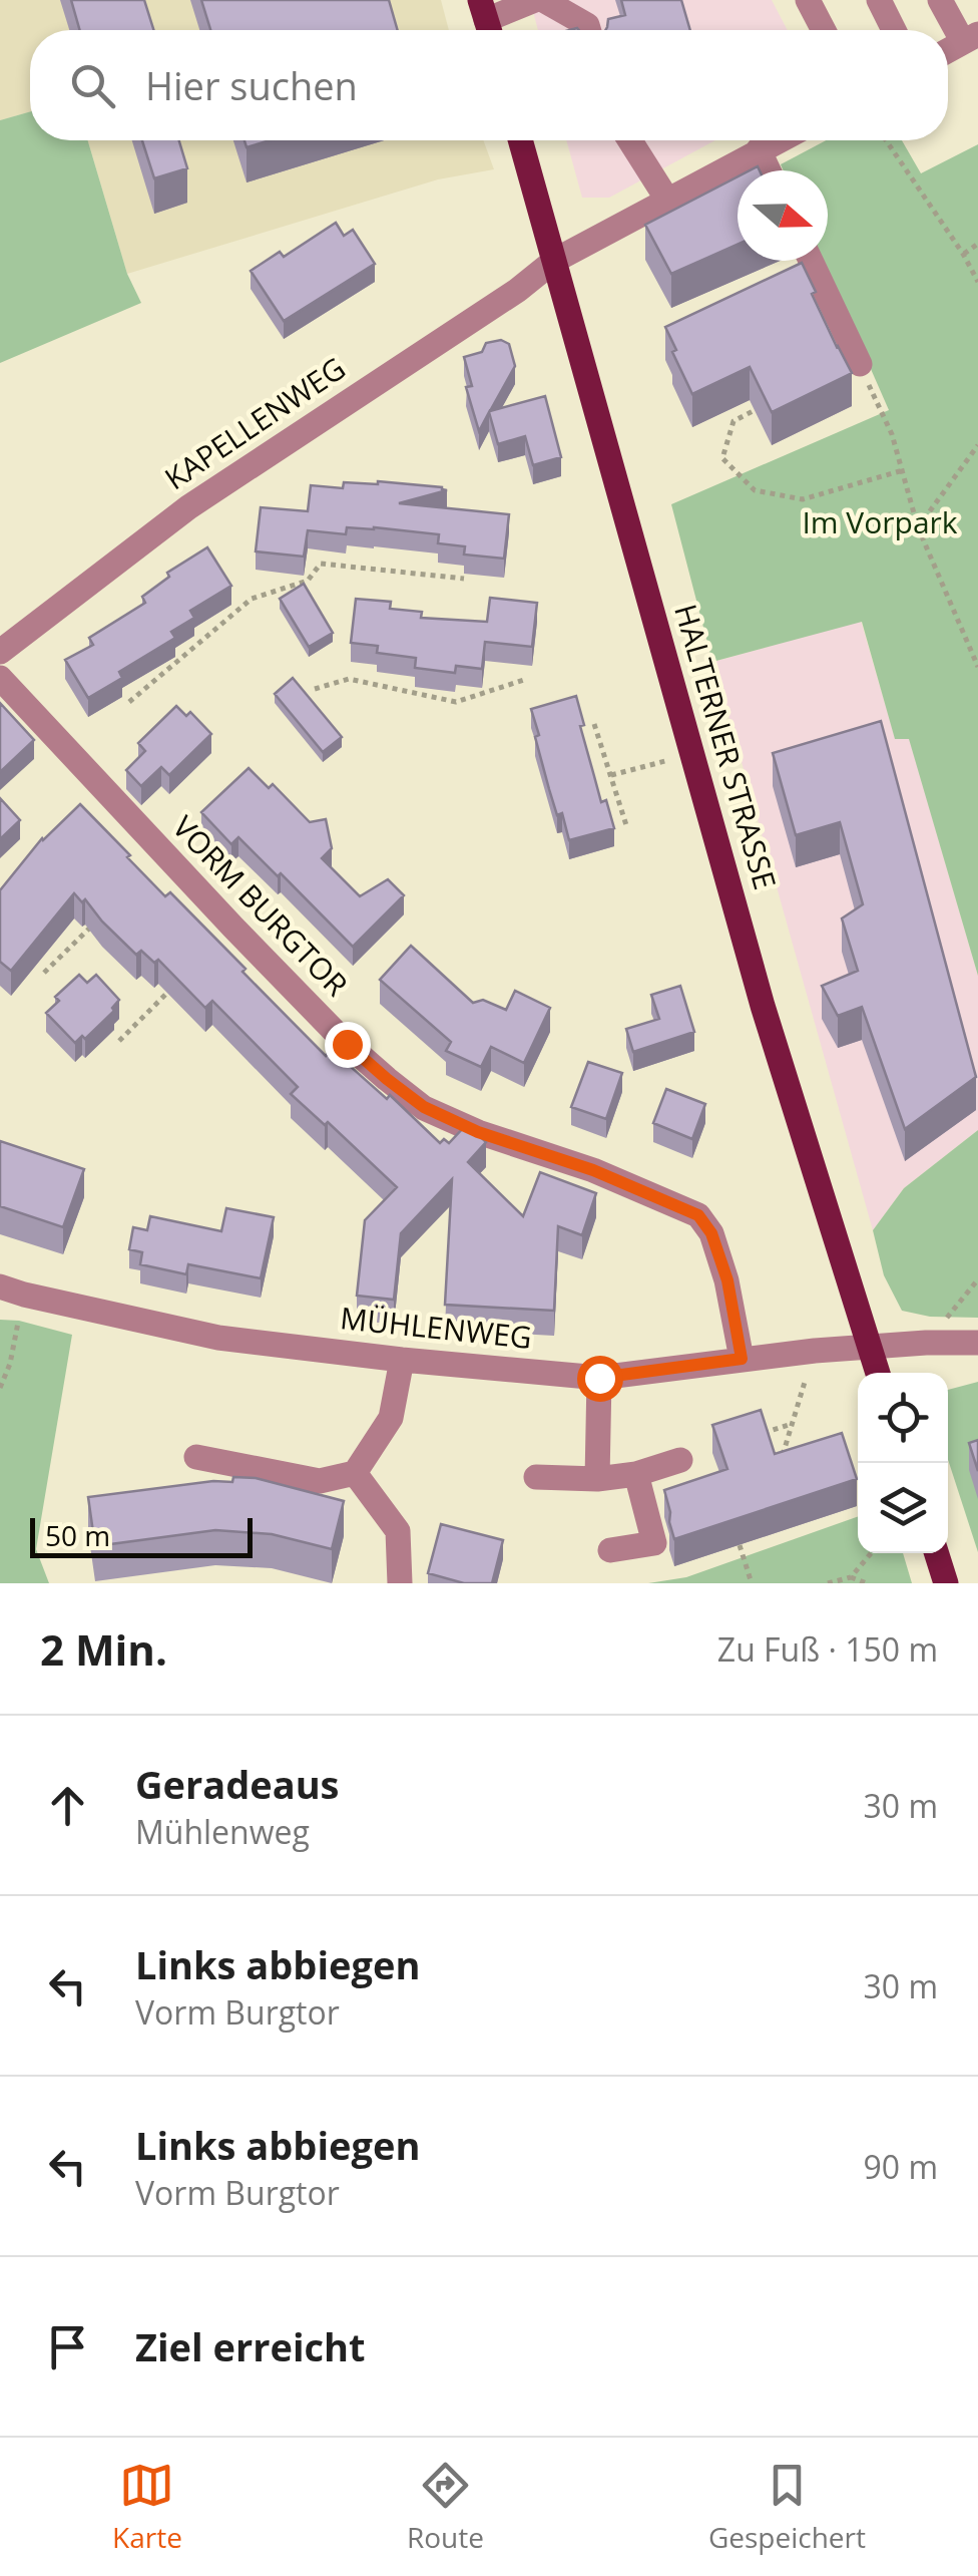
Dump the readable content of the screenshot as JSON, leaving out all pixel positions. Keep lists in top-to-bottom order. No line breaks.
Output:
{"streets":{"main road":["HALTERNER STRASSE"],"street":["KAPELLENWEG","VORM BURGTOR","MÜHLENWEG"]},"crossings":[["KAPELLENWEG","HALTERNER STRASSE"],["HALTERNER STRASSE","MÜHLENWEG"],["VORM BURGTOR","MÜHLENWEG"]],"parks":["Im Vorpark"],"scale_bar":"50 m","north":"right","page":{"search":"Hier suchen","scale":"50 m","heading":["2 Min.","Zu Fuß · 150 m"],"list":[["Geradeaus","Mühlenweg","30 m"],["Links abbiegen","Vorm Burgtor","30 m"],["Links abbiegen","Vorm Burgtor","90 m"],"Ziel erreicht"],"nav":["Karte","Route","Gespeichert"]}}
